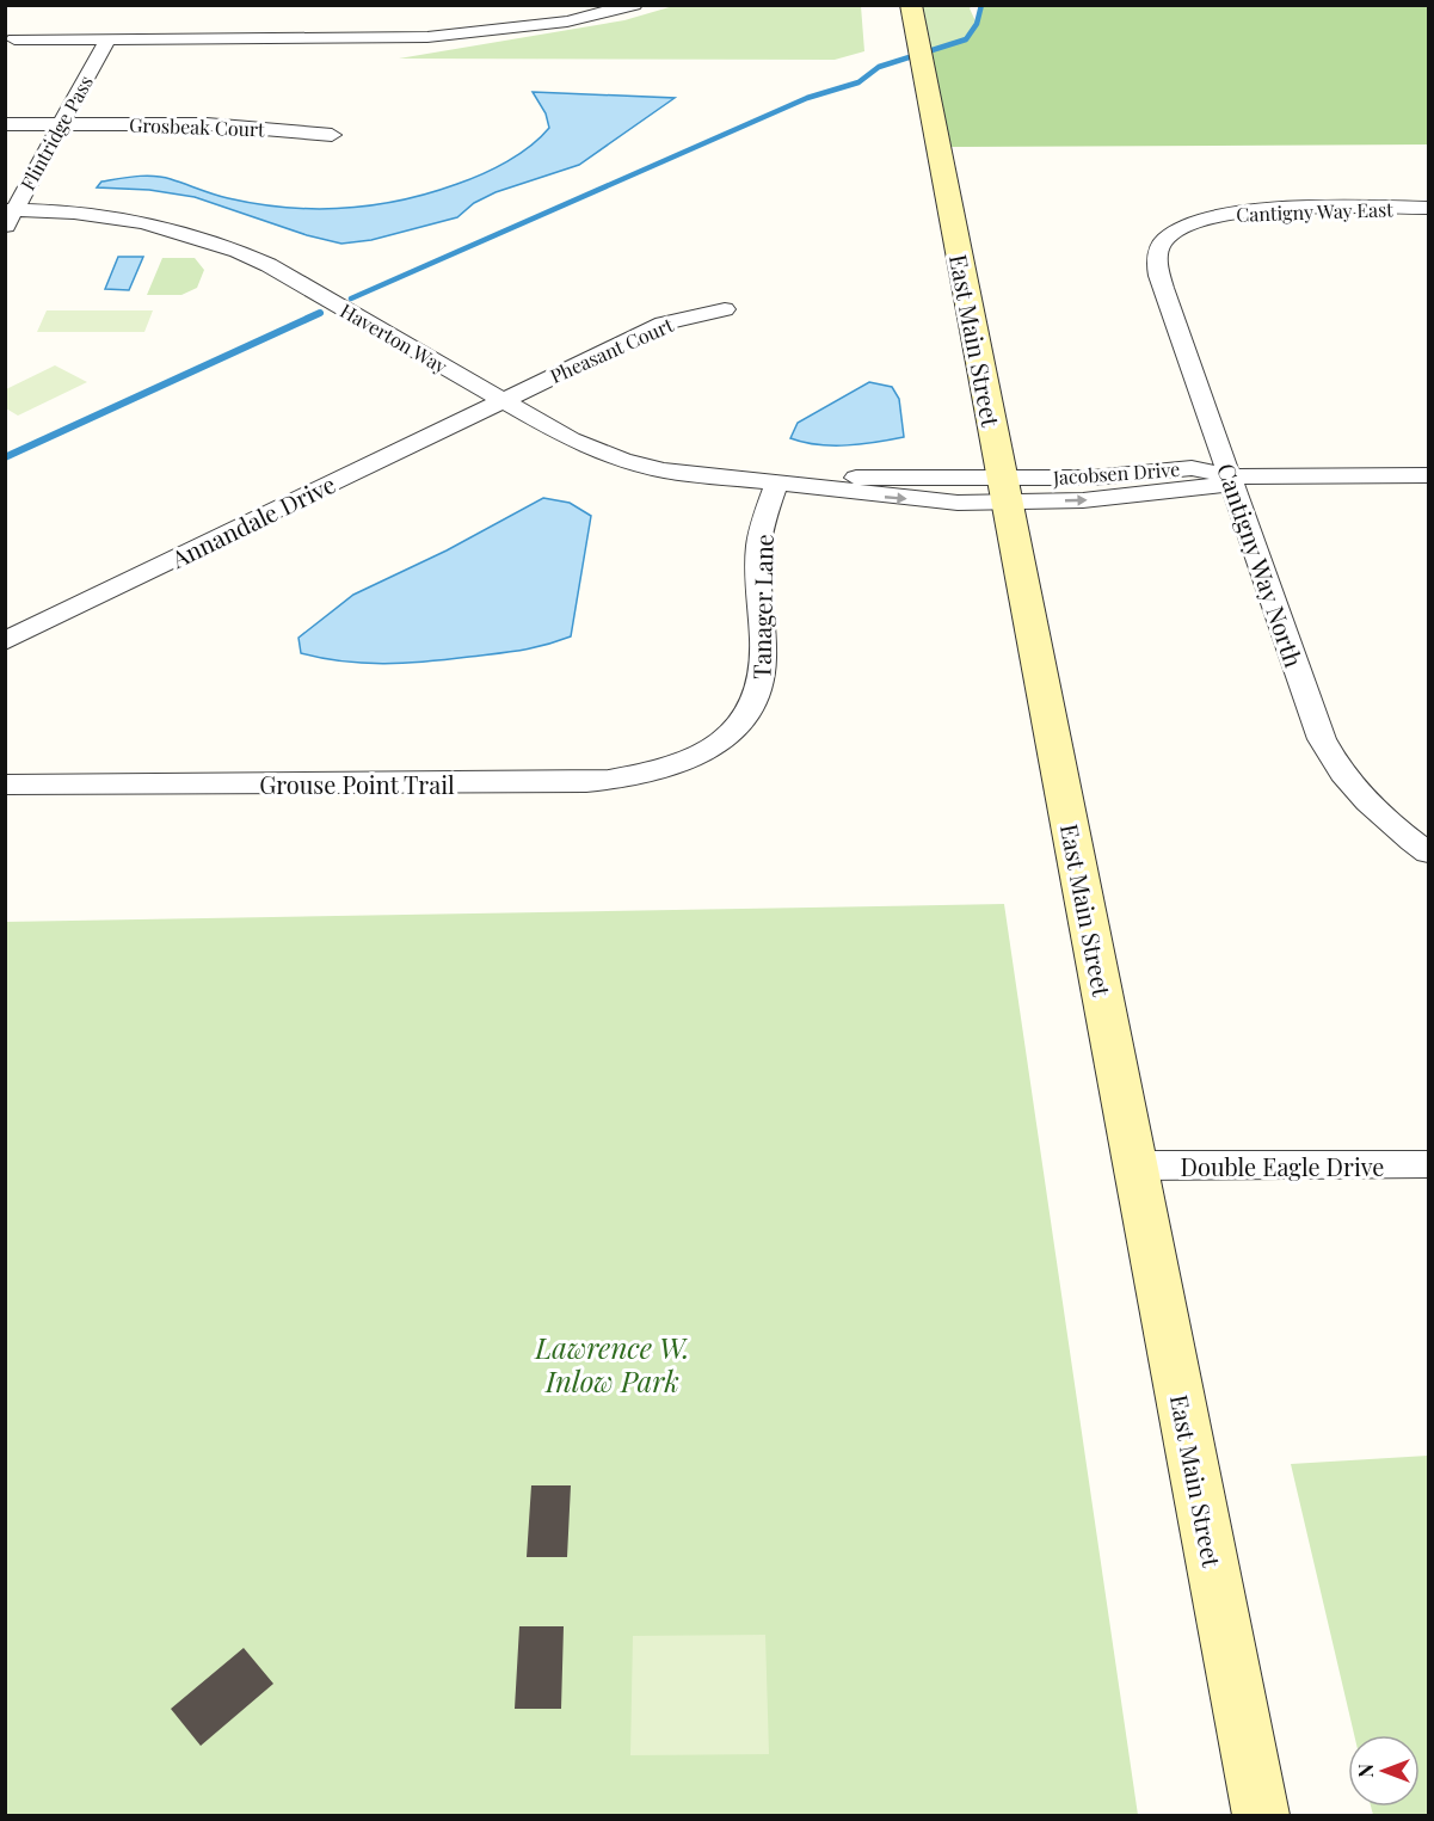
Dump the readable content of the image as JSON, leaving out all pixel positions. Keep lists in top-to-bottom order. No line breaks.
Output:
{"streets":{"main road":["East Main Street"],"street":["Grosbeak Court","Flintridge Pass","Cantigny Way East","Haverton Way","Pheasant Court","Jacobsen Drive","Annandale Drive","Cantigny Way North","Tanager Lane","Grouse Point Trail","Double Eagle Drive"]},"crossings":[["Grosbeak Court","Flintridge Pass"],["Flintridge Pass","Haverton Way"],["Cantigny Way East","Cantigny Way North"],["Haverton Way","East Main Street"],["Haverton Way","Pheasant Court"],["Haverton Way","Jacobsen Drive"],["Haverton Way","Annandale Drive"],["Haverton Way","Tanager Lane"],["East Main Street","Jacobsen Drive"],["East Main Street","Double Eagle Drive"],["Pheasant Court","Annandale Drive"],["Jacobsen Drive","Cantigny Way North"],["Tanager Lane","Grouse Point Trail"]],"parks":["Lawrence W. Inlow Park"],"north":"left"}
